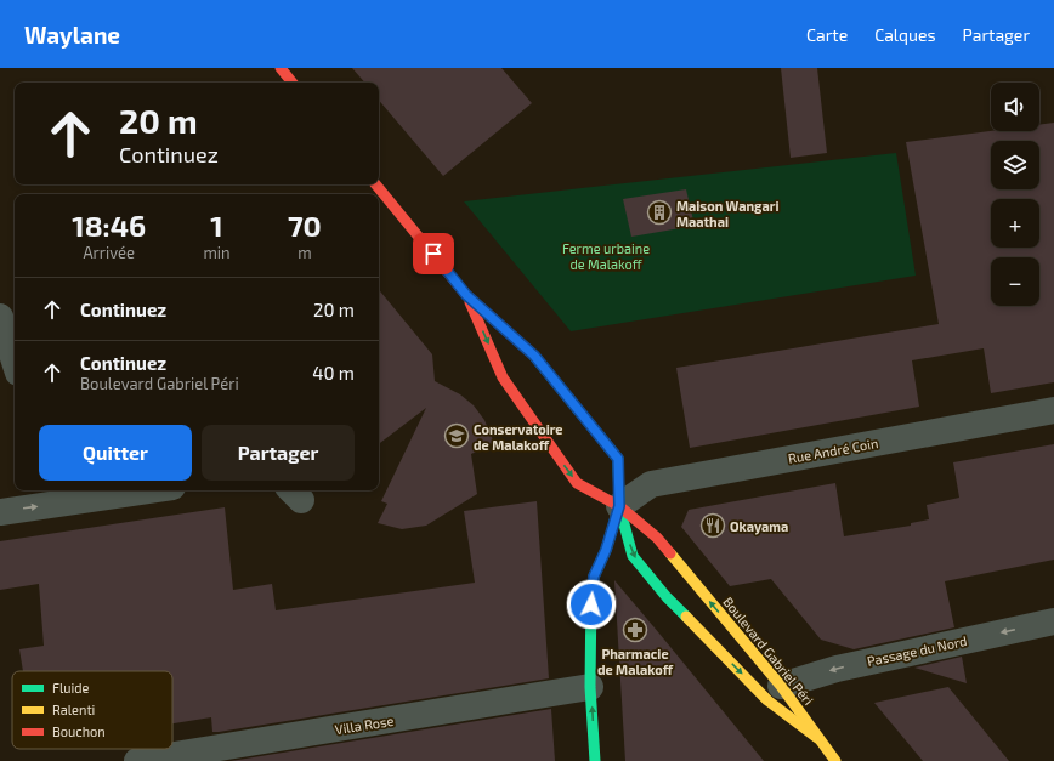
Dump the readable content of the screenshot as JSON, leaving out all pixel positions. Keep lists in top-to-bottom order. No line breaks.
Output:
{"streets":{"main road":["Boulevard Gabriel Péri"],"street":["Rue André Coin","Passage du Nord","Villa Rose"]},"crossings":[["Rue André Coin","Boulevard Gabriel Péri"],["Boulevard Gabriel Péri","Passage du Nord"]],"one_way":["Passage du Nord"],"parks":["Ferme urbaine de Malakoff"],"places":{"building":["Maison Wangari Maathai"],"school or university":["Conservatoire de Malakoff"],"restaurant":["Okayama"],"pharmacy":["Pharmacie de Malakoff"]},"legend":["Fluide","Ralenti","Bouchon"],"page":{"header":"Waylane","nav":["Carte","Calques","Partager"],"map_buttons":["+","−"],"turn":["20 m","Continuez"],"eta":["18:46","Arrivée","1","min","70","m"],"list":[{"name":"Continuez","value":"20 m"},{"name":"Continuez","note":"Boulevard Gabriel Péri","value":"40 m"}],"buttons":["Quitter","Partager"]}}
